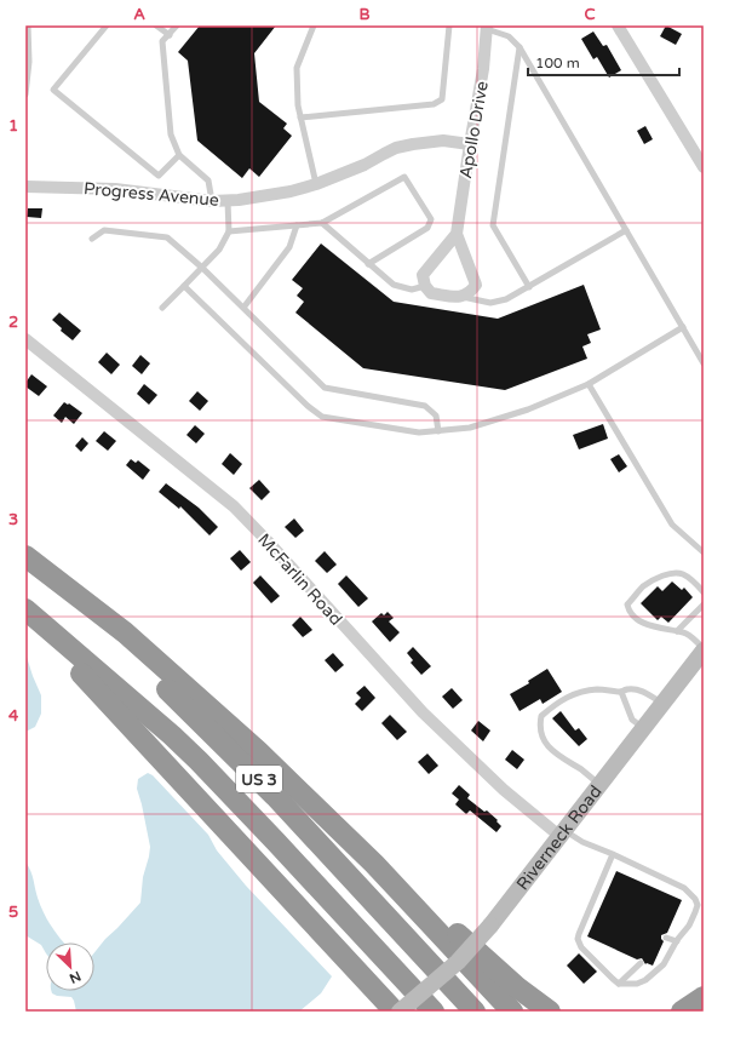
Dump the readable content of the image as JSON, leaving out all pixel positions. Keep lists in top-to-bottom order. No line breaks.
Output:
{"streets":{"highway":["US 3"],"main road":["Riverneck Road"],"street":["Apollo Drive","Progress Avenue","McFarlin Road"]},"crossings":[["Apollo Drive","Progress Avenue"],["McFarlin Road","Riverneck Road"]],"scale_bar":"100 m","north":"bottom right","grid":{"columns":["A","B","C"],"rows":["1","2","3","4","5"]}}
